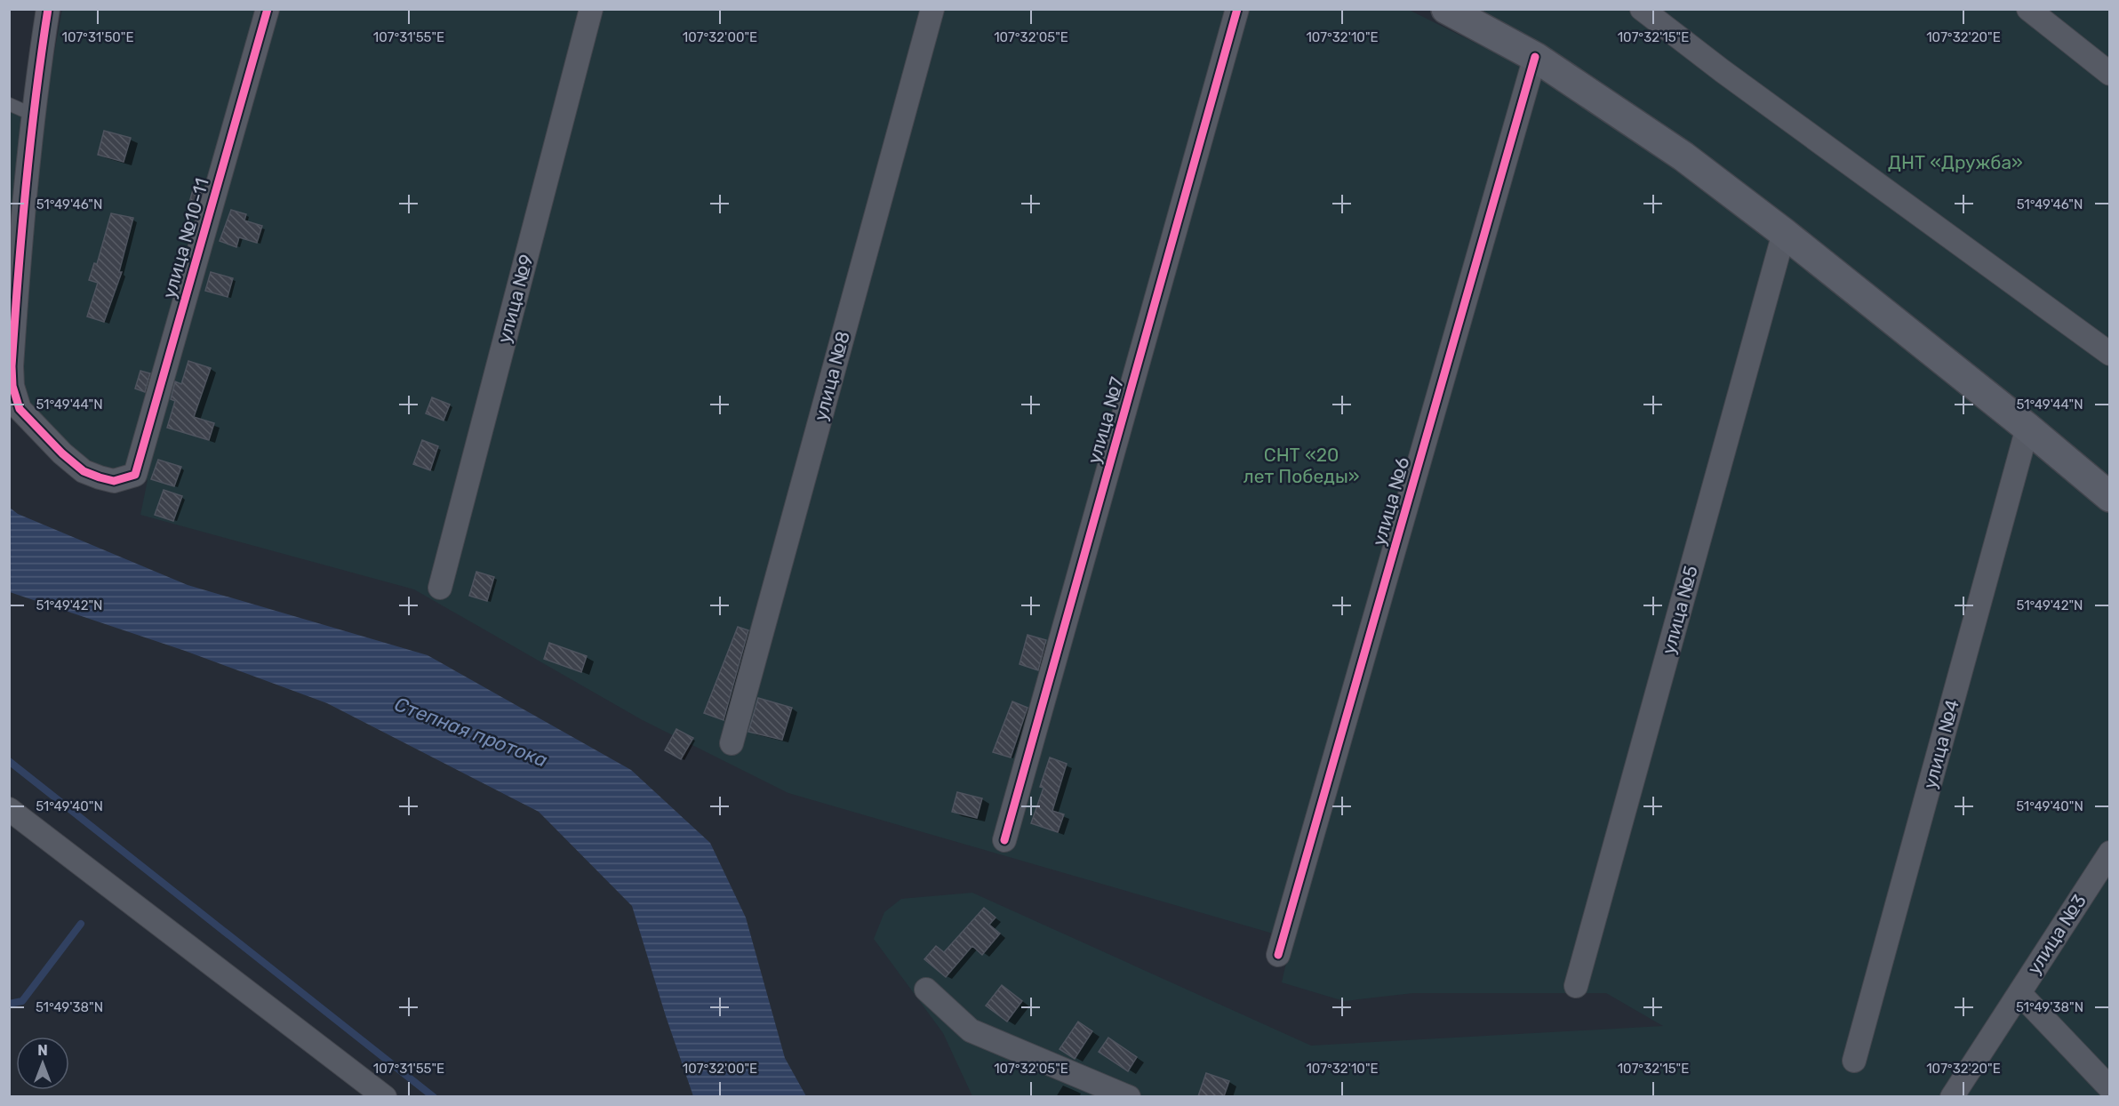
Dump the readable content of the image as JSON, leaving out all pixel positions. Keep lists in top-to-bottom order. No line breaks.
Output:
{"streets":{"street":["улица №10-11","улица №9","улица №8","улица №7","улица №6","улица №5","улица №4","улица №3"]},"water":["Степная протока"],"parks":["ДНТ «Дружба»","СНТ «20 лет Победы»"],"north":"top","coordinates":["107°31'50\"E","107°31'55\"E","107°32'00\"E","107°32'05\"E","107°32'10\"E","107°32'15\"E","107°32'20\"E","51°49'46\"N","51°49'44\"N","51°49'42\"N","51°49'40\"N","51°49'38\"N"]}
